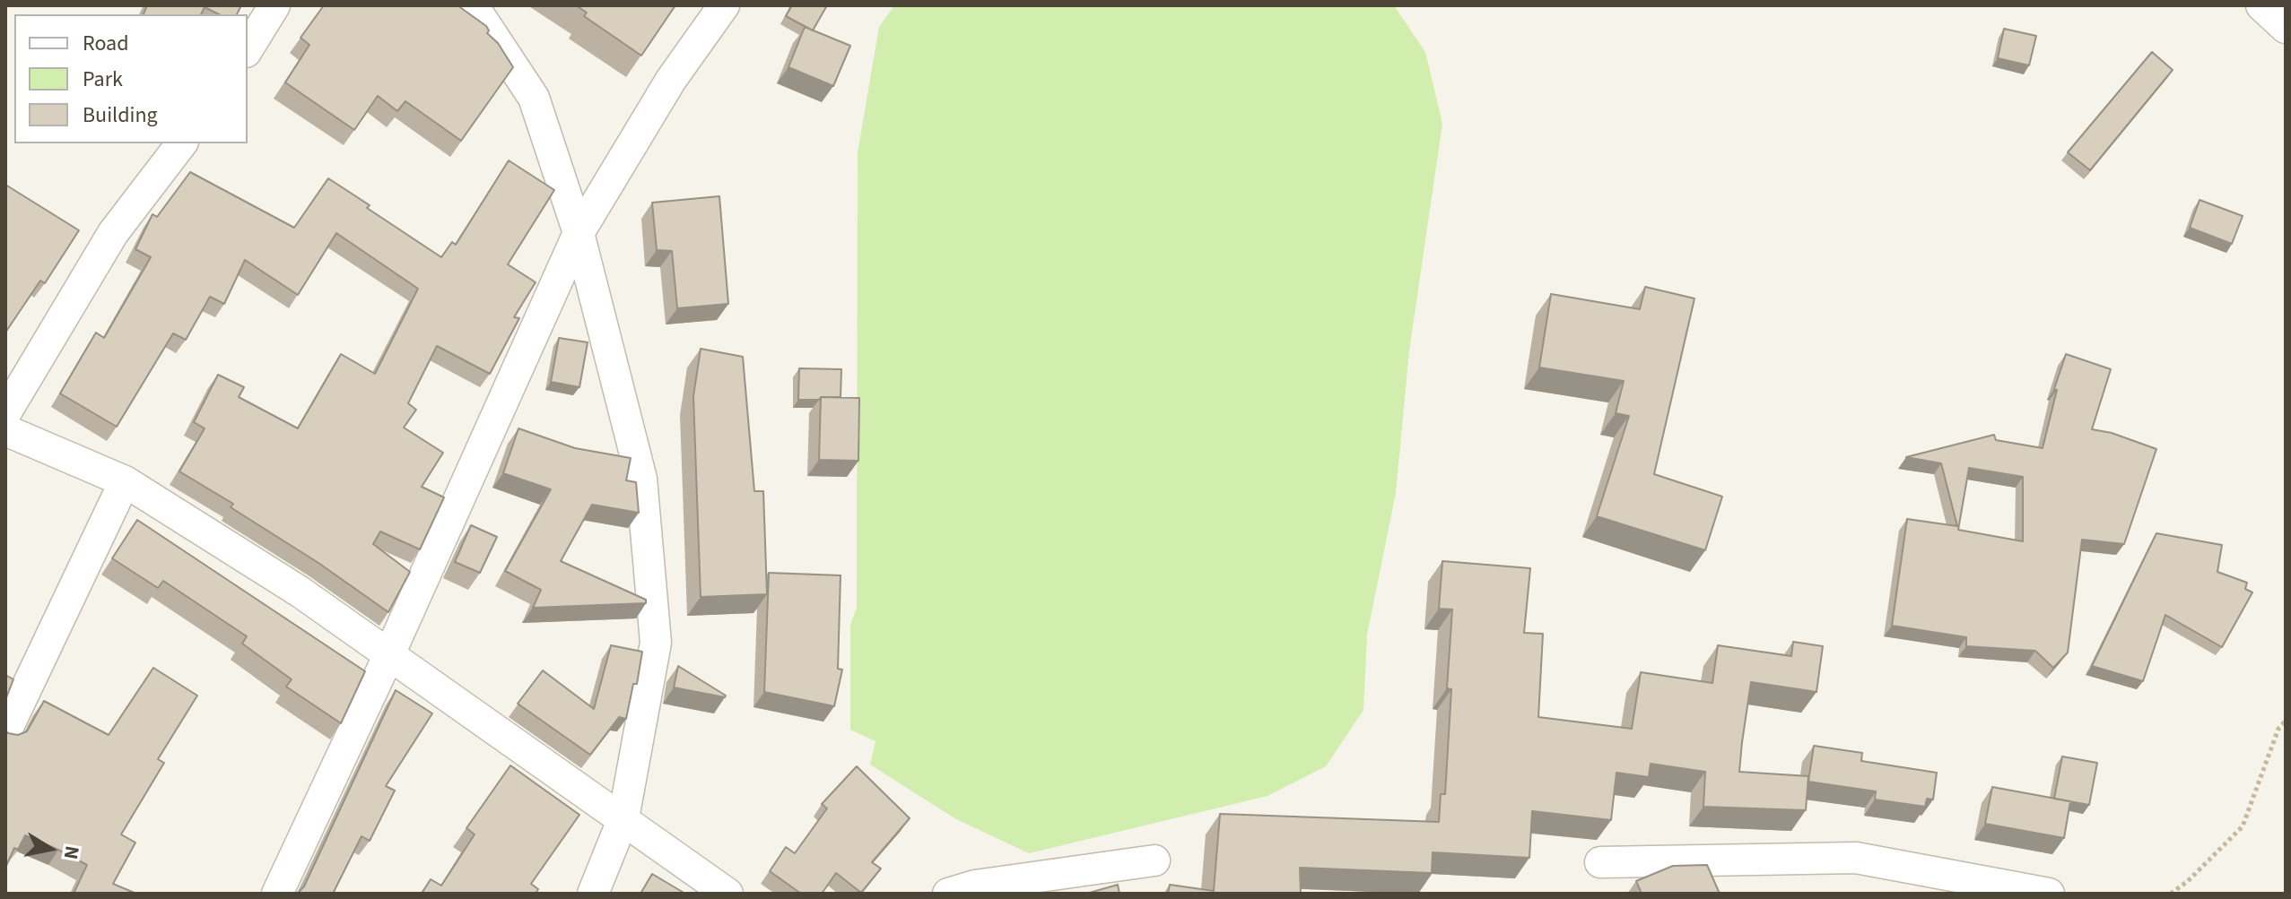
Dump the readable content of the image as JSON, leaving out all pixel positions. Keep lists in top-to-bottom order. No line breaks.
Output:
{"legend":["Road","Park","Building"],"north":"right"}
